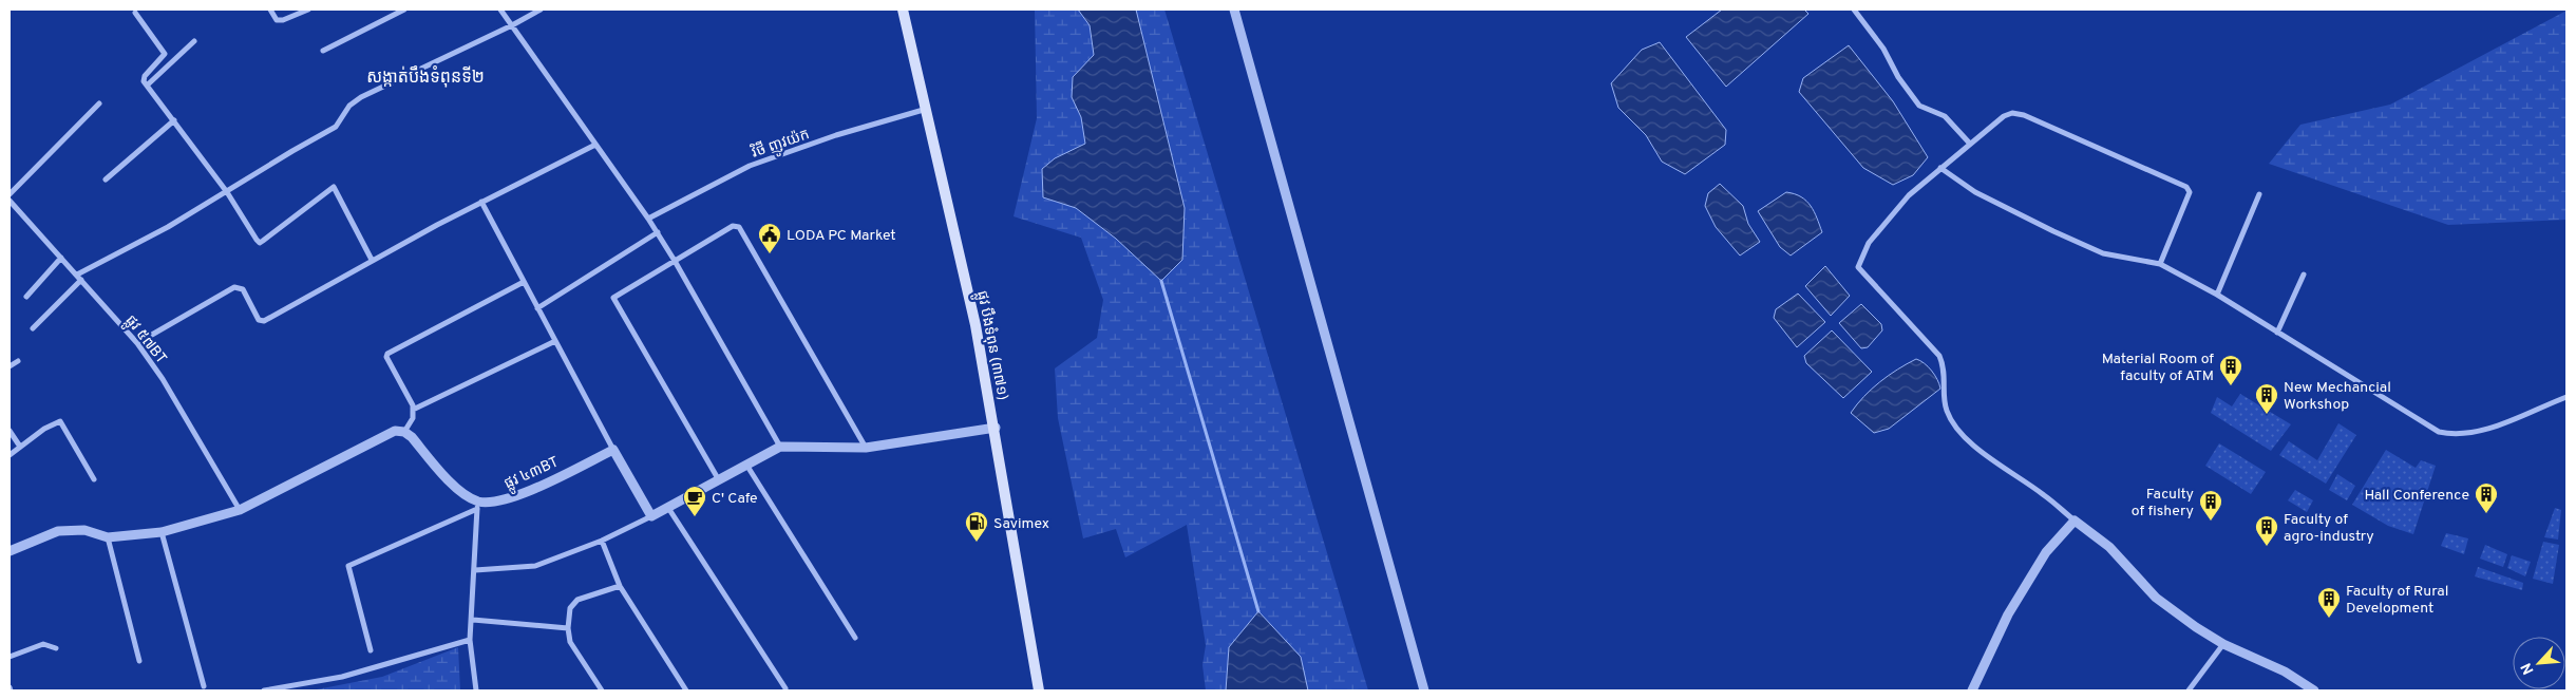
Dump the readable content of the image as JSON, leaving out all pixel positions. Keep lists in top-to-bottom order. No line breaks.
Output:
{"streets":{"main road":["ផ្លូវ បឹងទំពុន (៣៧១)"],"street":["វិថី ញូវយ៉ក","ផ្លូវ ៥៧BT","ផ្លូវ ៤៣BT"]},"crossings":[["វិថី ញូវយ៉ក","ផ្លូវ បឹងទំពុន (៣៧១)"]],"districts":["សង្កាត់បឹងទំពុនទី២"],"places":{"public building":["LODA PC Market"],"building":["Material Room of faculty of ATM","New Mechancial Workshop","Hall Conference","Faculty of fishery","Faculty of agro-industry","Faculty of Rural Development"],"cafe":["C' Cafe"],"fuel station":["Savimex"]},"north":"bottom left"}
